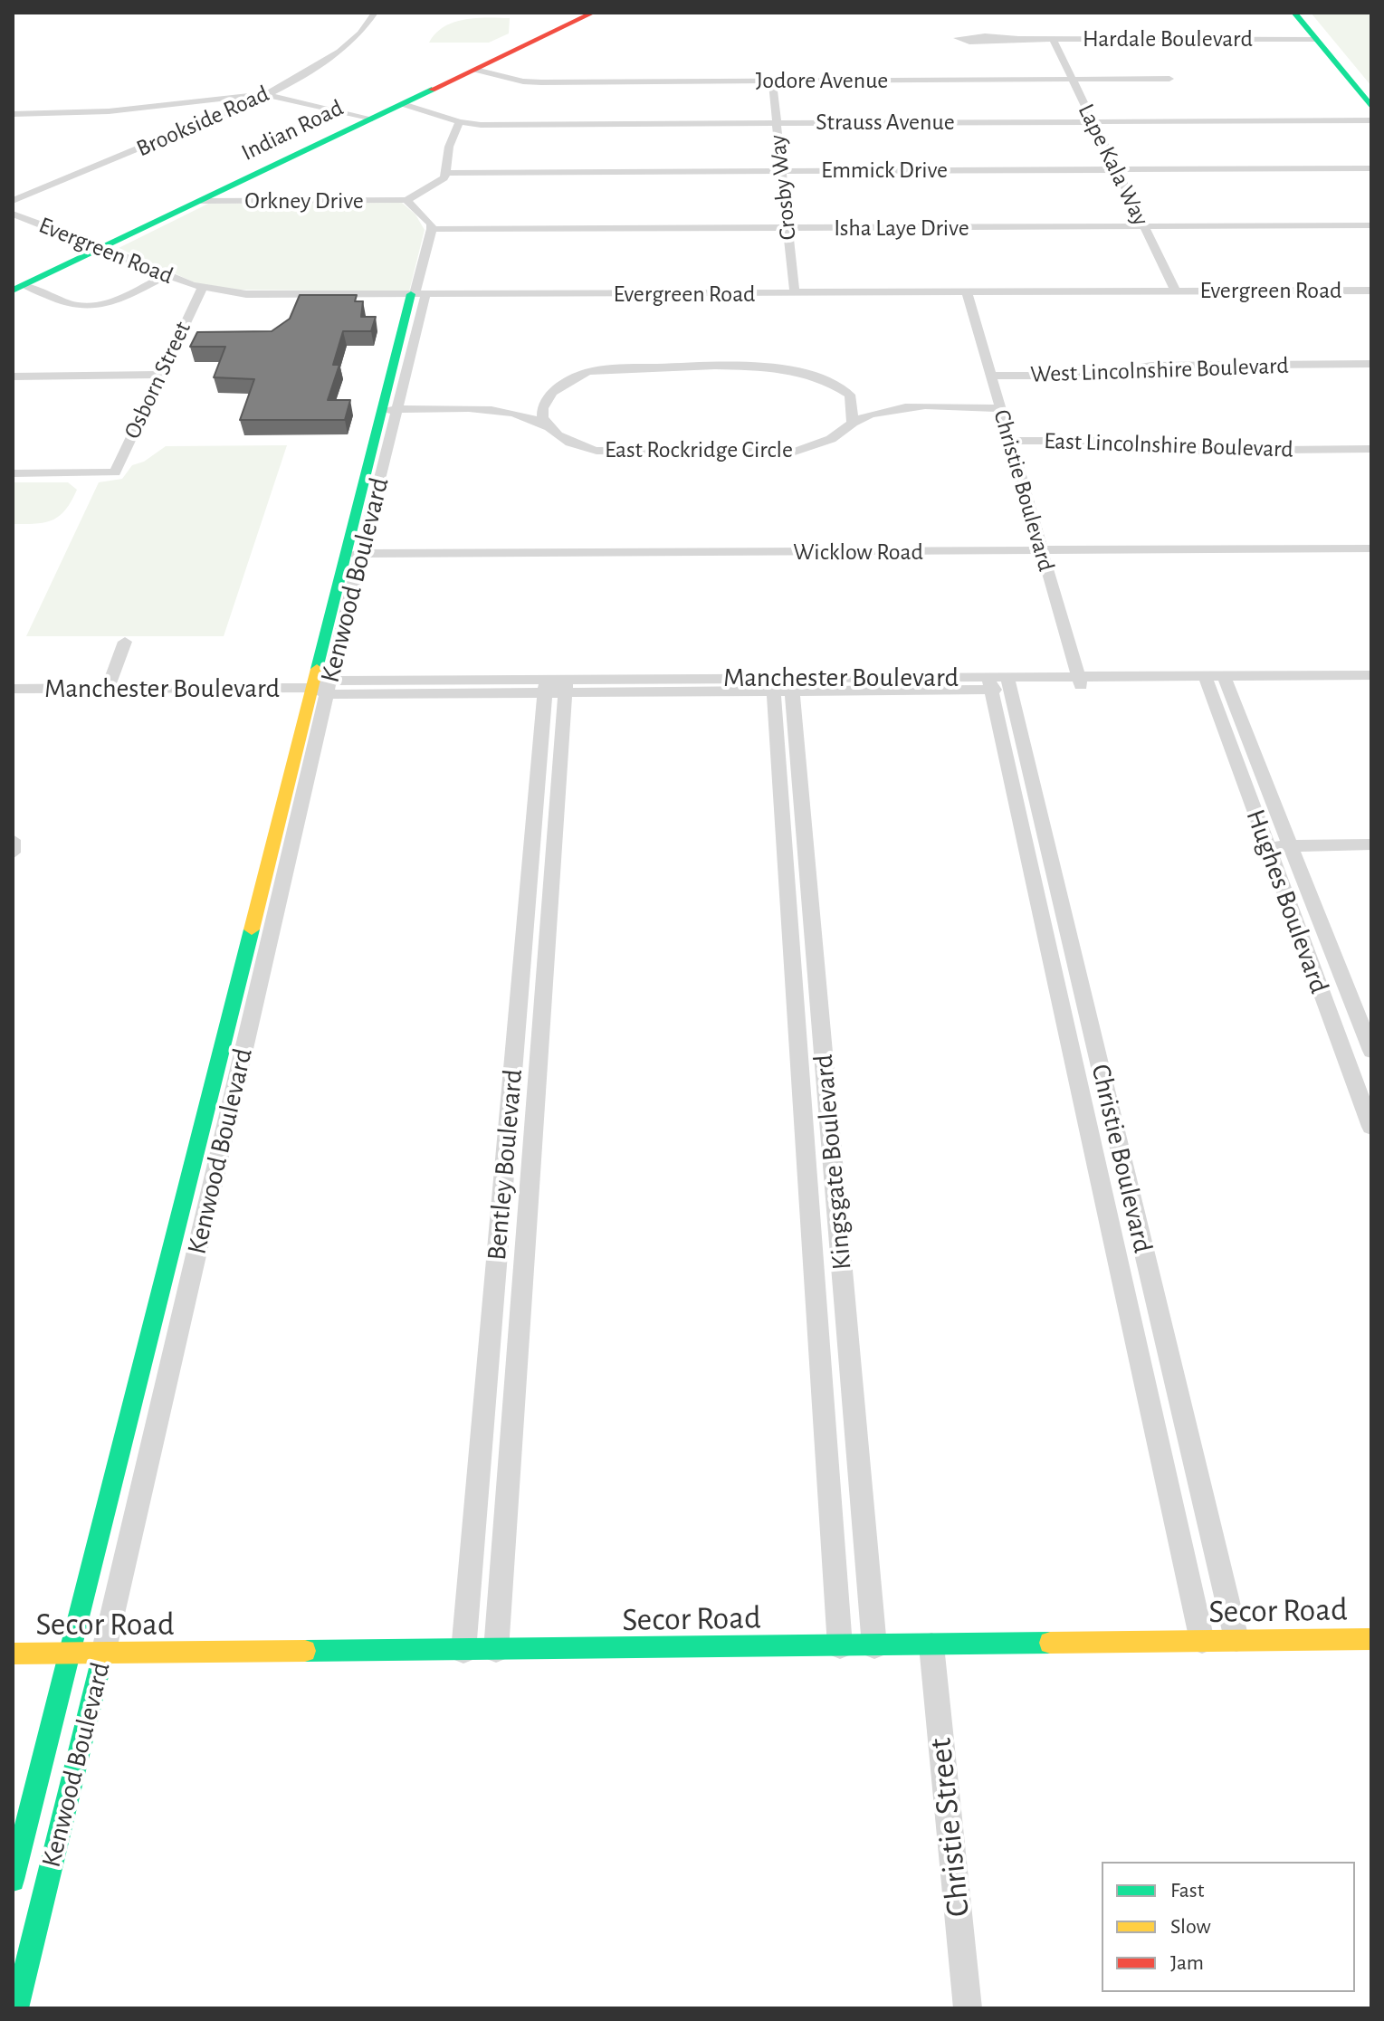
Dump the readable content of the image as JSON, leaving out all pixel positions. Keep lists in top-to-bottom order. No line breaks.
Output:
{"streets":{"street":["Hardale Boulevard","Jodore Avenue","Brookside Road","Strauss Avenue","Indian Road","Lape Kala Way","Emmick Drive","Crosby Way","Orkney Drive","Isha Laye Drive","Evergreen Road","West Lincolnshire Boulevard","Osborn Street","East Lincolnshire Boulevard","East Rockridge Circle","Christie Boulevard","Wicklow Road","Kenwood Boulevard","Manchester Boulevard","Hughes Boulevard","Kingsgate Boulevard","Bentley Boulevard","Secor Road","Christie Street"]},"crossings":[["Hardale Boulevard","Lape Kala Way"],["Jodore Avenue","Indian Road"],["Jodore Avenue","Lape Kala Way"],["Jodore Avenue","Crosby Way"],["Strauss Avenue","Indian Road"],["Strauss Avenue","Lape Kala Way"],["Strauss Avenue","Crosby Way"],["Indian Road","Orkney Drive"],["Indian Road","Evergreen Road"],["Lape Kala Way","Emmick Drive"],["Lape Kala Way","Isha Laye Drive"],["Lape Kala Way","Evergreen Road"],["Emmick Drive","Crosby Way"],["Crosby Way","Isha Laye Drive"],["Crosby Way","Evergreen Road"],["Isha Laye Drive","Kenwood Boulevard"],["Evergreen Road","Osborn Street"],["Evergreen Road","Christie Boulevard"],["Evergreen Road","Kenwood Boulevard"],["West Lincolnshire Boulevard","Christie Boulevard"],["East Lincolnshire Boulevard","Christie Boulevard"],["Christie Boulevard","Wicklow Road"],["Christie Boulevard","Manchester Boulevard"],["Christie Boulevard","Secor Road"],["Wicklow Road","Kenwood Boulevard"],["Kenwood Boulevard","Manchester Boulevard"],["Kenwood Boulevard","Secor Road"],["Manchester Boulevard","Hughes Boulevard"],["Manchester Boulevard","Kingsgate Boulevard"],["Manchester Boulevard","Bentley Boulevard"],["Kingsgate Boulevard","Secor Road"],["Bentley Boulevard","Secor Road"],["Secor Road","Christie Street"]],"legend":["Fast","Slow","Jam"]}
